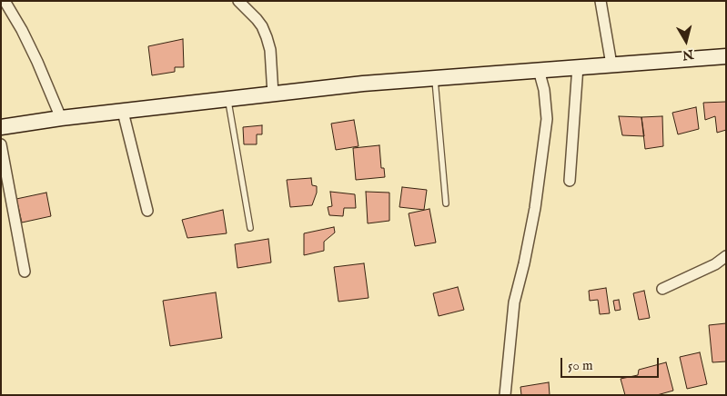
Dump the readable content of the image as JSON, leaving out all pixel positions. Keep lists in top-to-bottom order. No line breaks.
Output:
{"scale_bar":"50 m","north":"bottom"}
